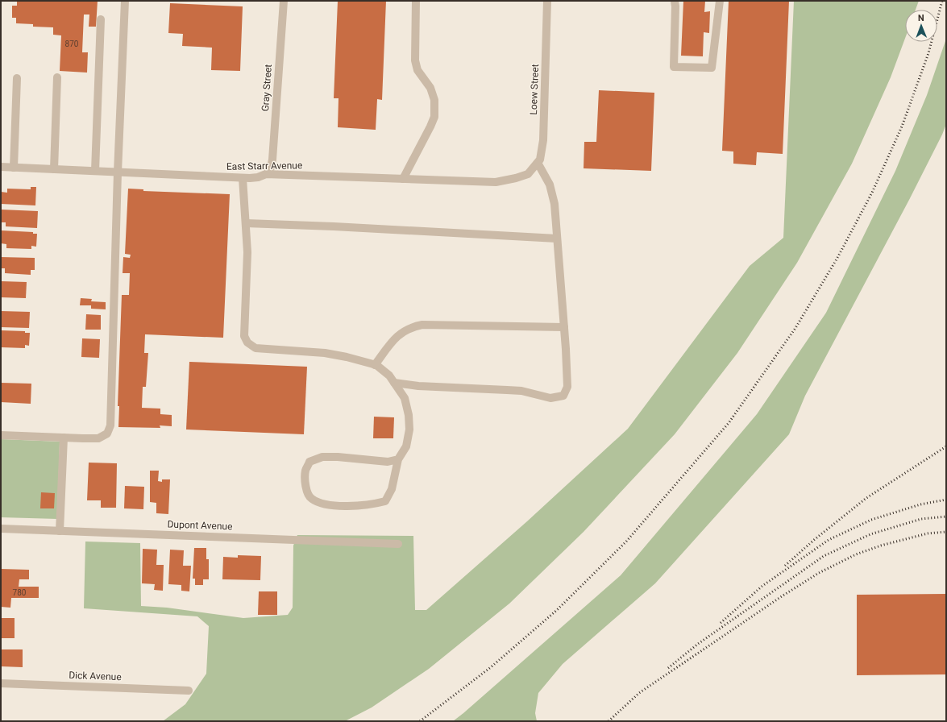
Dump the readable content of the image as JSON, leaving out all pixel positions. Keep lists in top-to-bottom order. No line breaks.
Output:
{"streets":{"street":["Gray Street","Loew Street","East Starr Avenue","Dupont Avenue","Dick Avenue"]},"crossings":[["Gray Street","East Starr Avenue"],["Loew Street","East Starr Avenue"]],"house_numbers":["870","780"],"north":"top"}
